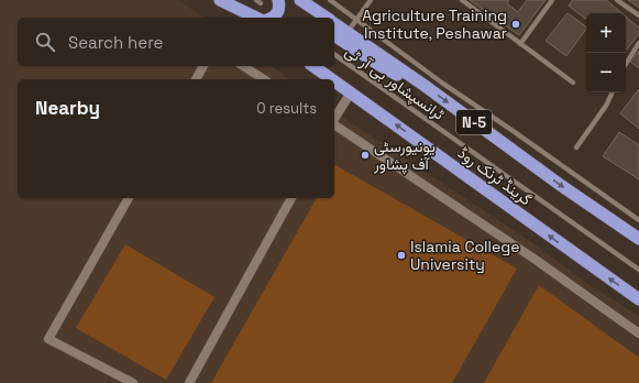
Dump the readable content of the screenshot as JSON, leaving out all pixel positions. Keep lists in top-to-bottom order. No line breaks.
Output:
{"streets":{"highway":["N-5","گرینڈ ٹرنک روڈ"],"lane":["ٹرانسپشاور بی آر ٹی"]},"places":["Agriculture Training Institute, Peshawar","یونیورسٹی آف پشاور","Islamia College University"],"page":{"map_buttons":["+","−"],"search":"Search here","heading":["Nearby","0 results"]}}
